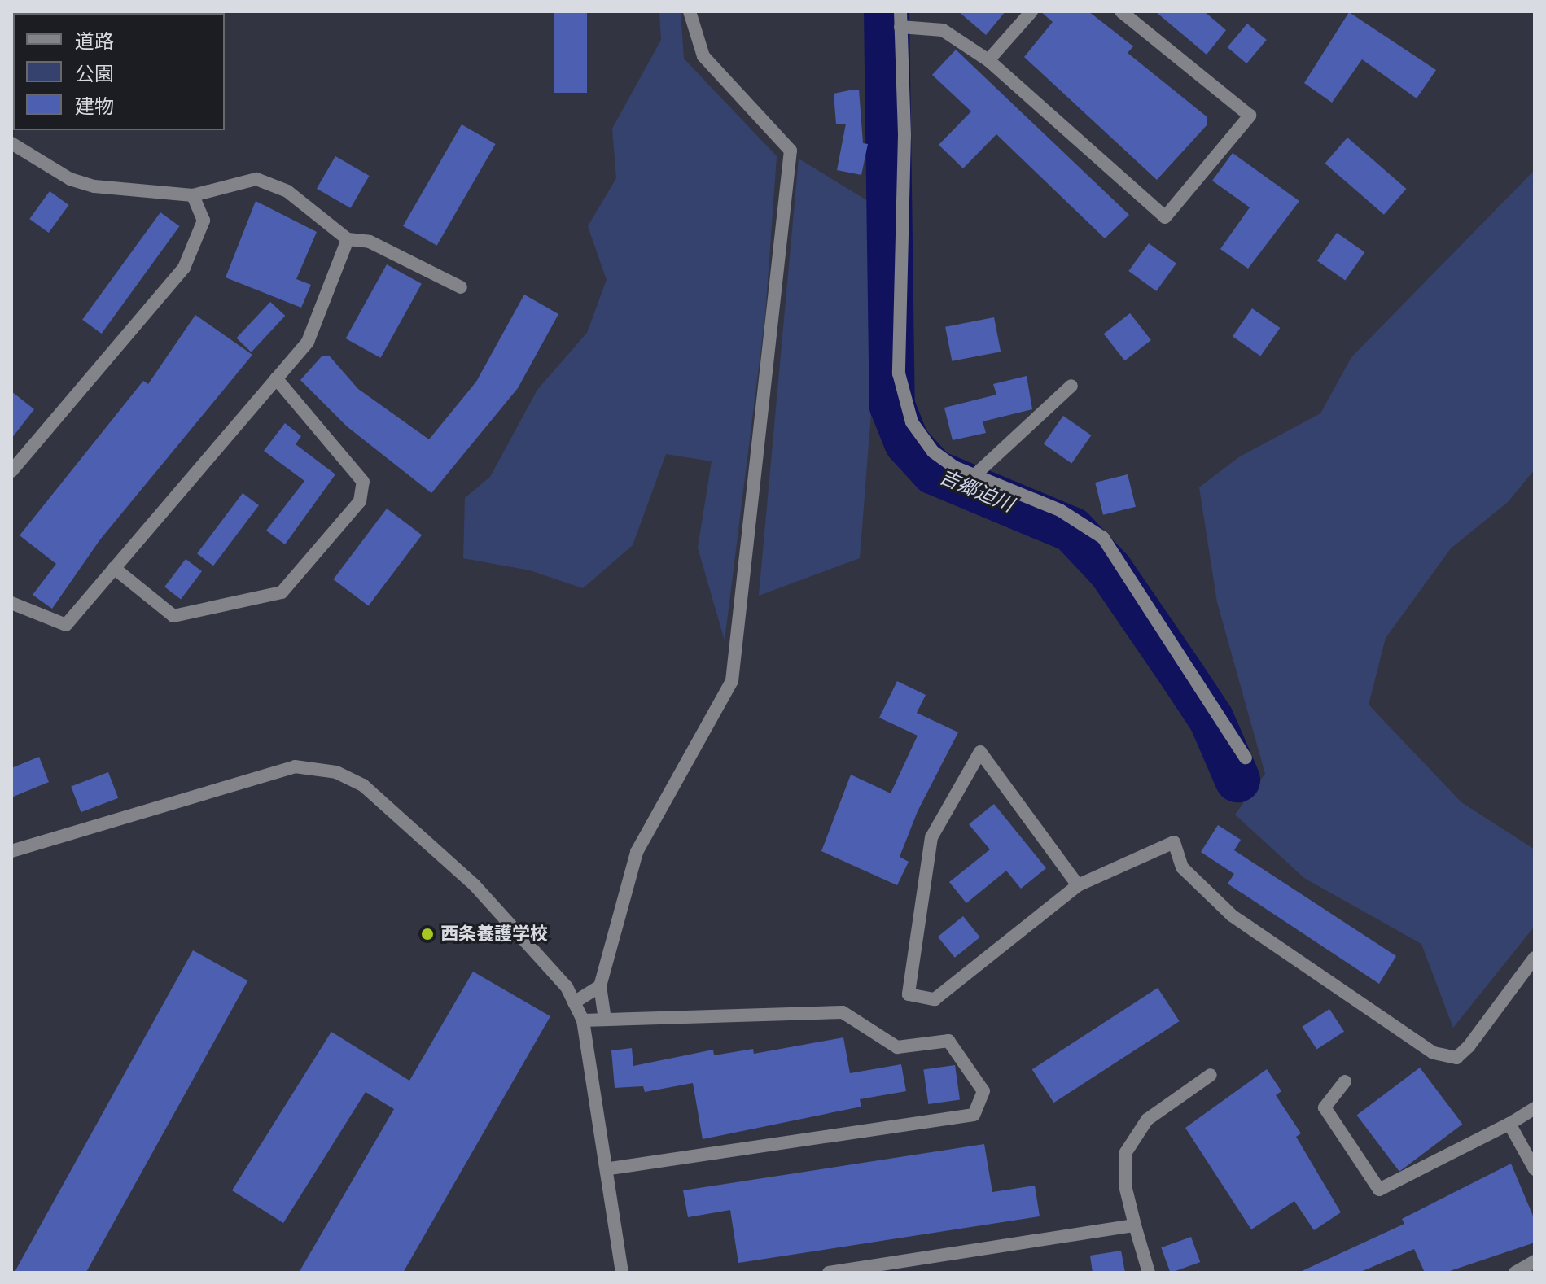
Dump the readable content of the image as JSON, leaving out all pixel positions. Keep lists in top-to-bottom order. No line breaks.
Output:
{"water":["吉郷迫川"],"places":["西条養護学校"],"legend":["道路","公園","建物"]}
